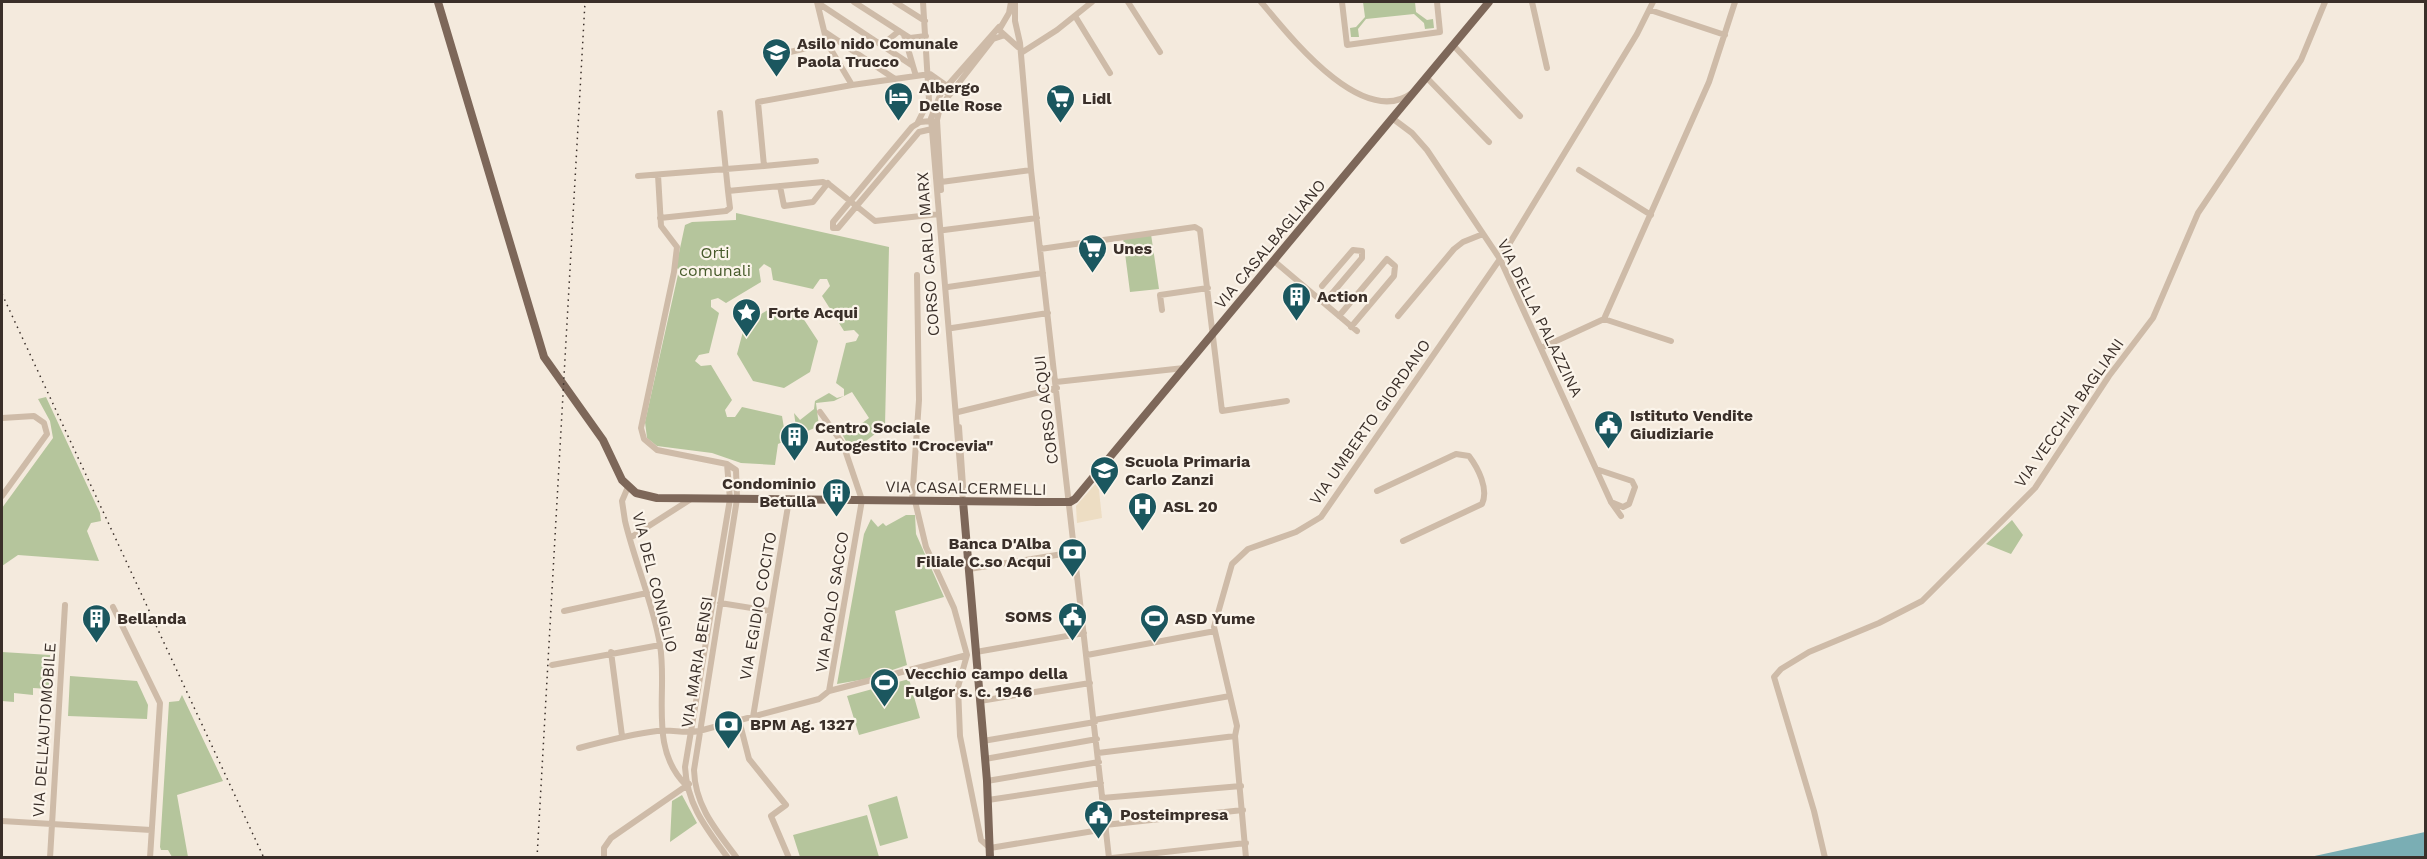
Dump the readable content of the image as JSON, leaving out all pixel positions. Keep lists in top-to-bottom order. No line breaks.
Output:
{"streets":{"main road":["VIA CASALBAGLIANO","CORSO CARLO MARX","VIA CASALCERMELLI"],"street":["VIA DELLA PALAZZINA","CORSO ACQUI","VIA VECCHIA BAGLIANI","VIA UMBERTO GIORDANO","VIA DEL CONIGLIO","VIA PAOLO SACCO","VIA EGIDIO COCITO","VIA MARIA BENSI","VIA DELL'AUTOMOBILE"]},"crossings":[["VIA CASALBAGLIANO","VIA DELLA PALAZZINA"],["VIA CASALBAGLIANO","CORSO ACQUI"],["VIA CASALBAGLIANO","VIA CASALCERMELLI"],["CORSO CARLO MARX","CORSO ACQUI"],["CORSO CARLO MARX","VIA CASALCERMELLI"],["VIA DELLA PALAZZINA","VIA UMBERTO GIORDANO"],["CORSO ACQUI","VIA CASALCERMELLI"],["VIA CASALCERMELLI","VIA DEL CONIGLIO"],["VIA CASALCERMELLI","VIA PAOLO SACCO"],["VIA CASALCERMELLI","VIA EGIDIO COCITO"],["VIA CASALCERMELLI","VIA MARIA BENSI"],["VIA DEL CONIGLIO","VIA PAOLO SACCO"],["VIA DEL CONIGLIO","VIA MARIA BENSI"],["VIA PAOLO SACCO","VIA EGIDIO COCITO"],["VIA PAOLO SACCO","VIA MARIA BENSI"]],"parks":["Orti comunali"],"places":{"school or university":["Asilo nido Comunale Paola Trucco","Scuola Primaria Carlo Zanzi"],"hotel":["Albergo Delle Rose"],"supermarket":["Lidl","Unes"],"building":["Action","Centro Sociale Autogestito \"Crocevia\"","Condominio Betulla","Bellanda"],"place":["Forte Acqui"],"public building":["Istituto Vendite Giudiziarie","SOMS","Posteimpresa"],"hospital":["ASL 20"],"bank":["Banca D'Alba Filiale C.so Acqui","BPM Ag. 1327"],"sports":["ASD Yume","Vecchio campo della Fulgor s. c. 1946"]}}
